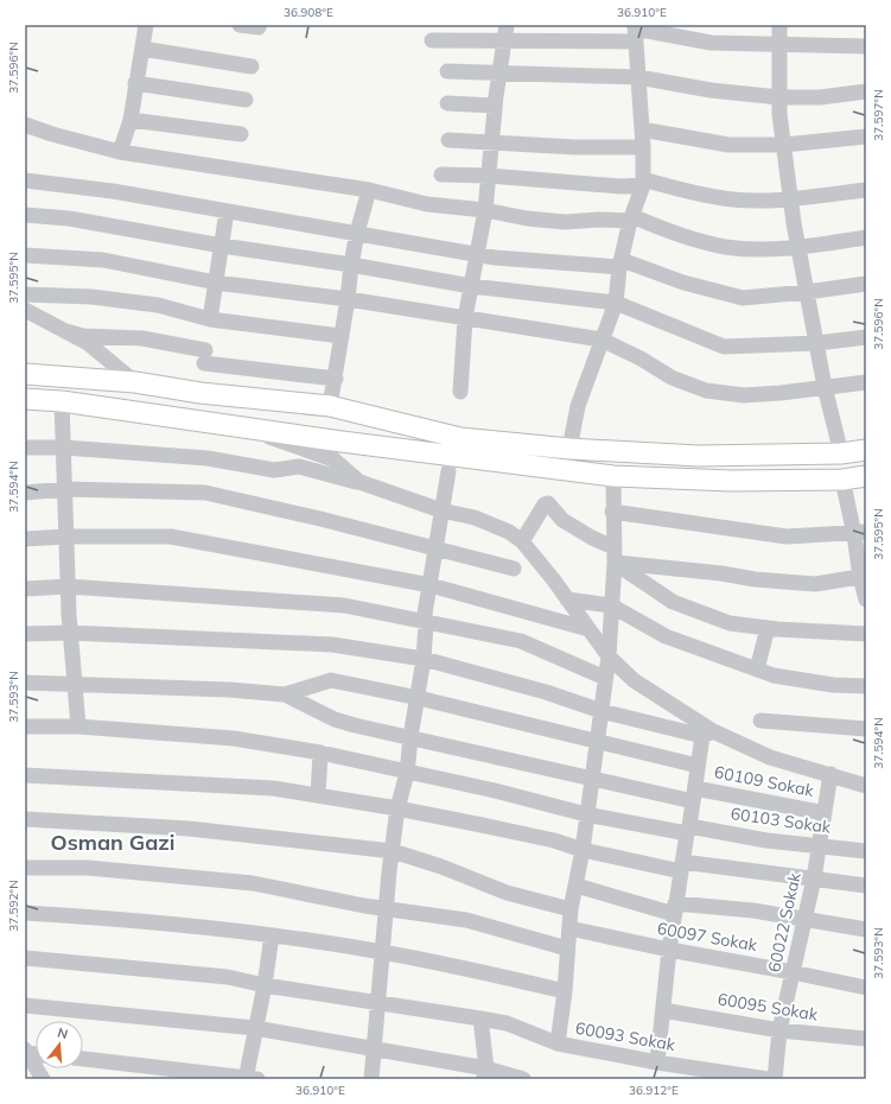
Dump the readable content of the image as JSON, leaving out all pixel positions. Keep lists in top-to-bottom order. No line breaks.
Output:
{"streets":{"street":["60109 Sokak","60103 Sokak","60022 Sokak","60097 Sokak","60095 Sokak","60093 Sokak"]},"crossings":[["60109 Sokak","60022 Sokak"],["60103 Sokak","60022 Sokak"],["60022 Sokak","60097 Sokak"],["60022 Sokak","60095 Sokak"]],"districts":["Osman Gazi"],"north":"top","coordinates":["36.908°E","36.910°E","37.596°N","37.597°N","37.595°N","37.594°N","37.593°N","37.592°N","36.912°E"]}
